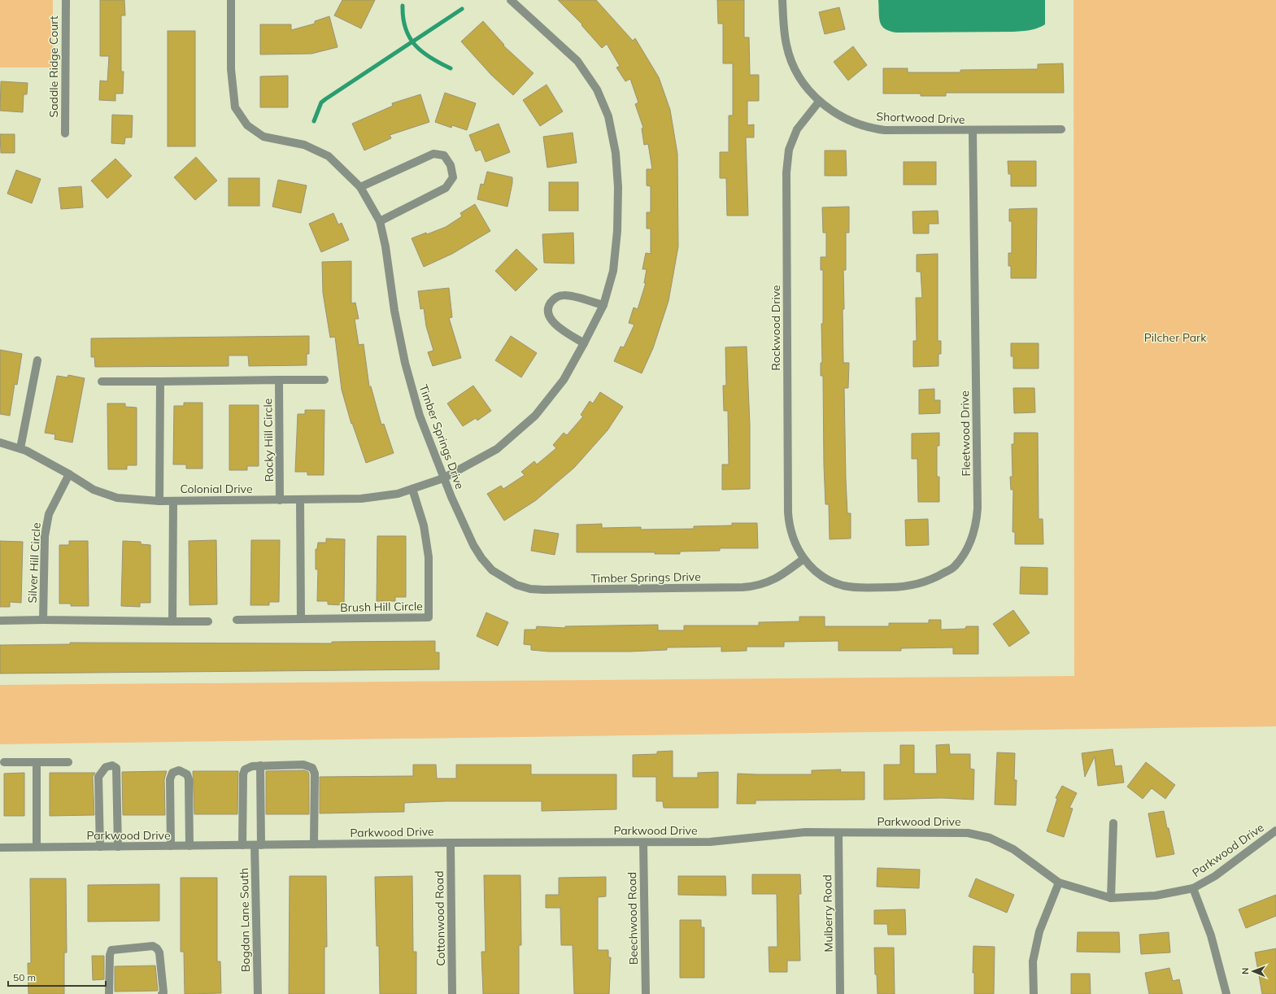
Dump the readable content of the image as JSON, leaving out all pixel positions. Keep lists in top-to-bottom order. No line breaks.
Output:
{"streets":{"street":["Saddle Ridge Court","Shortwood Drive","Rockwood Drive","Fleetwood Drive","Timber Springs Drive","Rocky Hill Circle","Colonial Drive","Silver Hill Circle","Brush Hill Circle","Parkwood Drive","Mulberry Road","Cottonwood Road","Beechwood Road","Bogdan Lane South"]},"crossings":[["Shortwood Drive","Rockwood Drive"],["Shortwood Drive","Fleetwood Drive"],["Rockwood Drive","Fleetwood Drive"],["Rockwood Drive","Timber Springs Drive"],["Fleetwood Drive","Timber Springs Drive"],["Timber Springs Drive","Colonial Drive"],["Rocky Hill Circle","Colonial Drive"],["Colonial Drive","Silver Hill Circle"],["Colonial Drive","Brush Hill Circle"],["Parkwood Drive","Mulberry Road"],["Parkwood Drive","Cottonwood Road"],["Parkwood Drive","Beechwood Road"],["Parkwood Drive","Bogdan Lane South"]],"parks":["Pilcher Park"],"scale_bar":"50 m","north":"left"}
